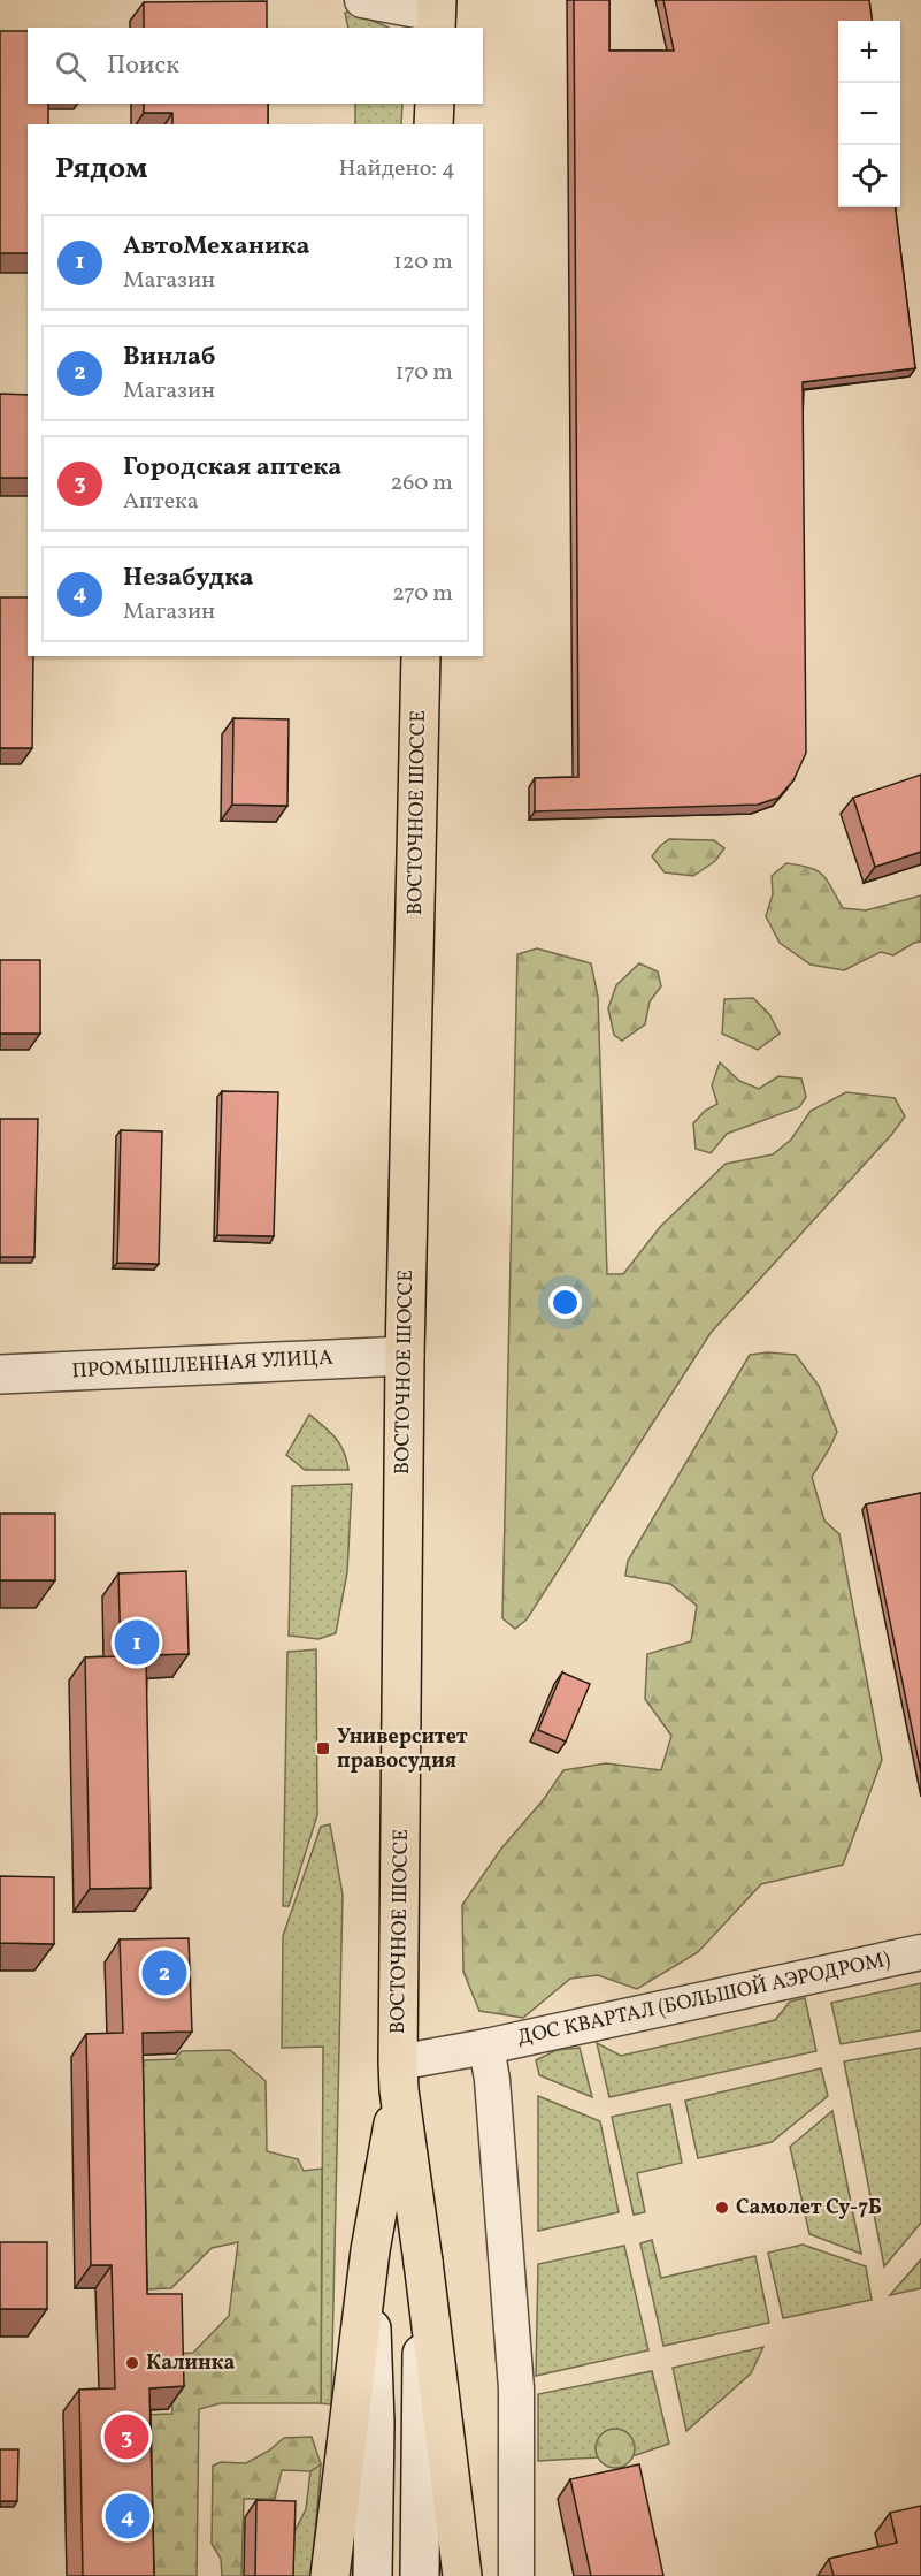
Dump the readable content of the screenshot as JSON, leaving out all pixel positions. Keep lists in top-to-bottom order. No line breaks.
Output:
{"streets":{"main road":["ВОСТОЧНОЕ ШОССЕ","ПРОМЫШЛЕННАЯ УЛИЦА"],"street":["ДОС КВАРТАЛ (БОЛЬШОЙ АЭРОДРОМ)"]},"crossings":[["ВОСТОЧНОЕ ШОССЕ","ПРОМЫШЛЕННАЯ УЛИЦА"],["ВОСТОЧНОЕ ШОССЕ","ДОС КВАРТАЛ (БОЛЬШОЙ АЭРОДРОМ)"]],"places":{"transit":["Университет правосудия"],"other":["Самолет Су-7Б","Калинка"]},"page":{"map_buttons":["+","−"],"search":"Поиск","heading":["Рядом","Найдено: 4"],"list":[{"mark":"1","name":"АвтоМеханика","note":"Магазин","value":"120 m"},{"mark":"2","name":"Винлаб","note":"Магазин","value":"170 m"},{"mark":"3","name":"Городская аптека","note":"Аптека","value":"260 m"},{"mark":"4","name":"Незабудка","note":"Магазин","value":"270 m"}],"pins":["1","2","3","4"]}}
